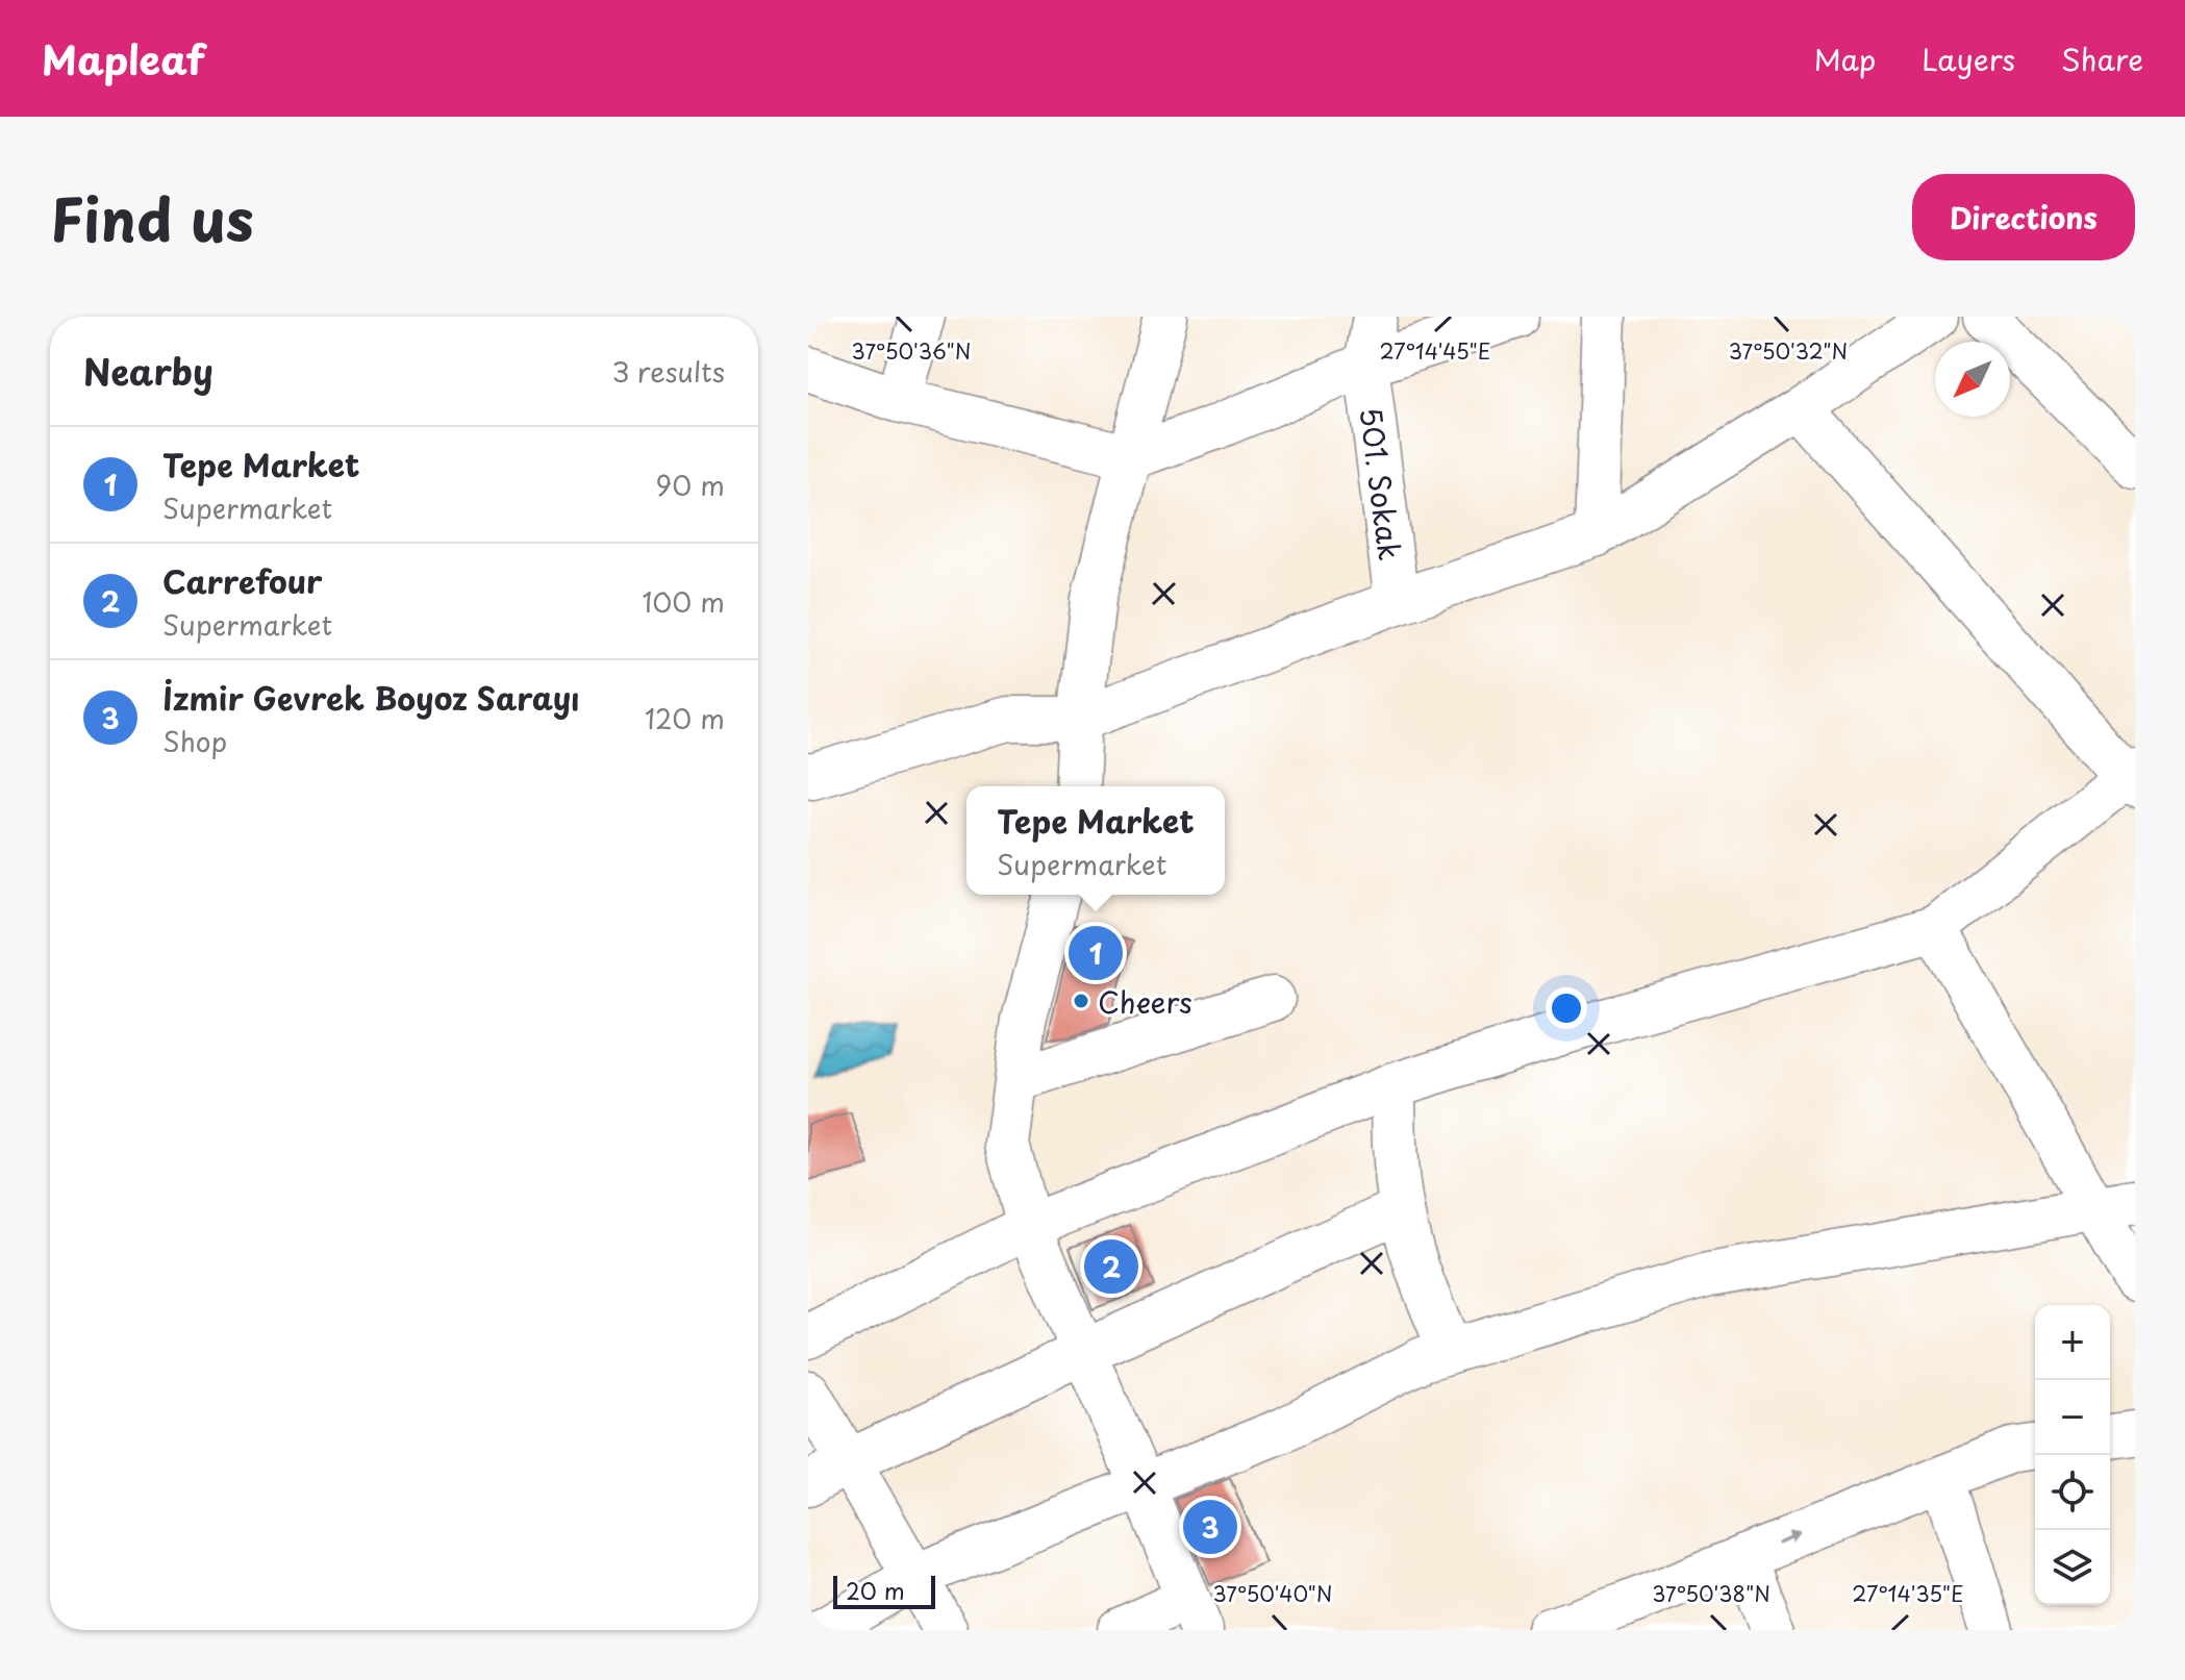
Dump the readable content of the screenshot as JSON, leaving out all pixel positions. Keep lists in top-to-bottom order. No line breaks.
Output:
{"streets":{"street":["501. Sokak"]},"places":["Cheers"],"scale_bar":"20 m","north":"bottom left","page":{"header":"Mapleaf","nav":["Map","Layers","Share"],"title":"Find us","buttons":"Directions","heading":["Nearby","3 results"],"list":[{"mark":"1","name":"Tepe Market","note":"Supermarket","value":"90 m"},{"mark":"2","name":"Carrefour","note":"Supermarket","value":"100 m"},{"mark":"3","name":"İzmir Gevrek Boyoz Sarayı","note":"Shop","value":"120 m"}],"popup":["Tepe Market","Supermarket"],"pins":["1","2","3"],"map_buttons":["+","−"],"scale":"20 m"},"coordinates":["27°14'45\"E","37°50'36\"N","37°50'32\"N","37°50'40\"N","37°50'38\"N","27°14'35\"E"]}
